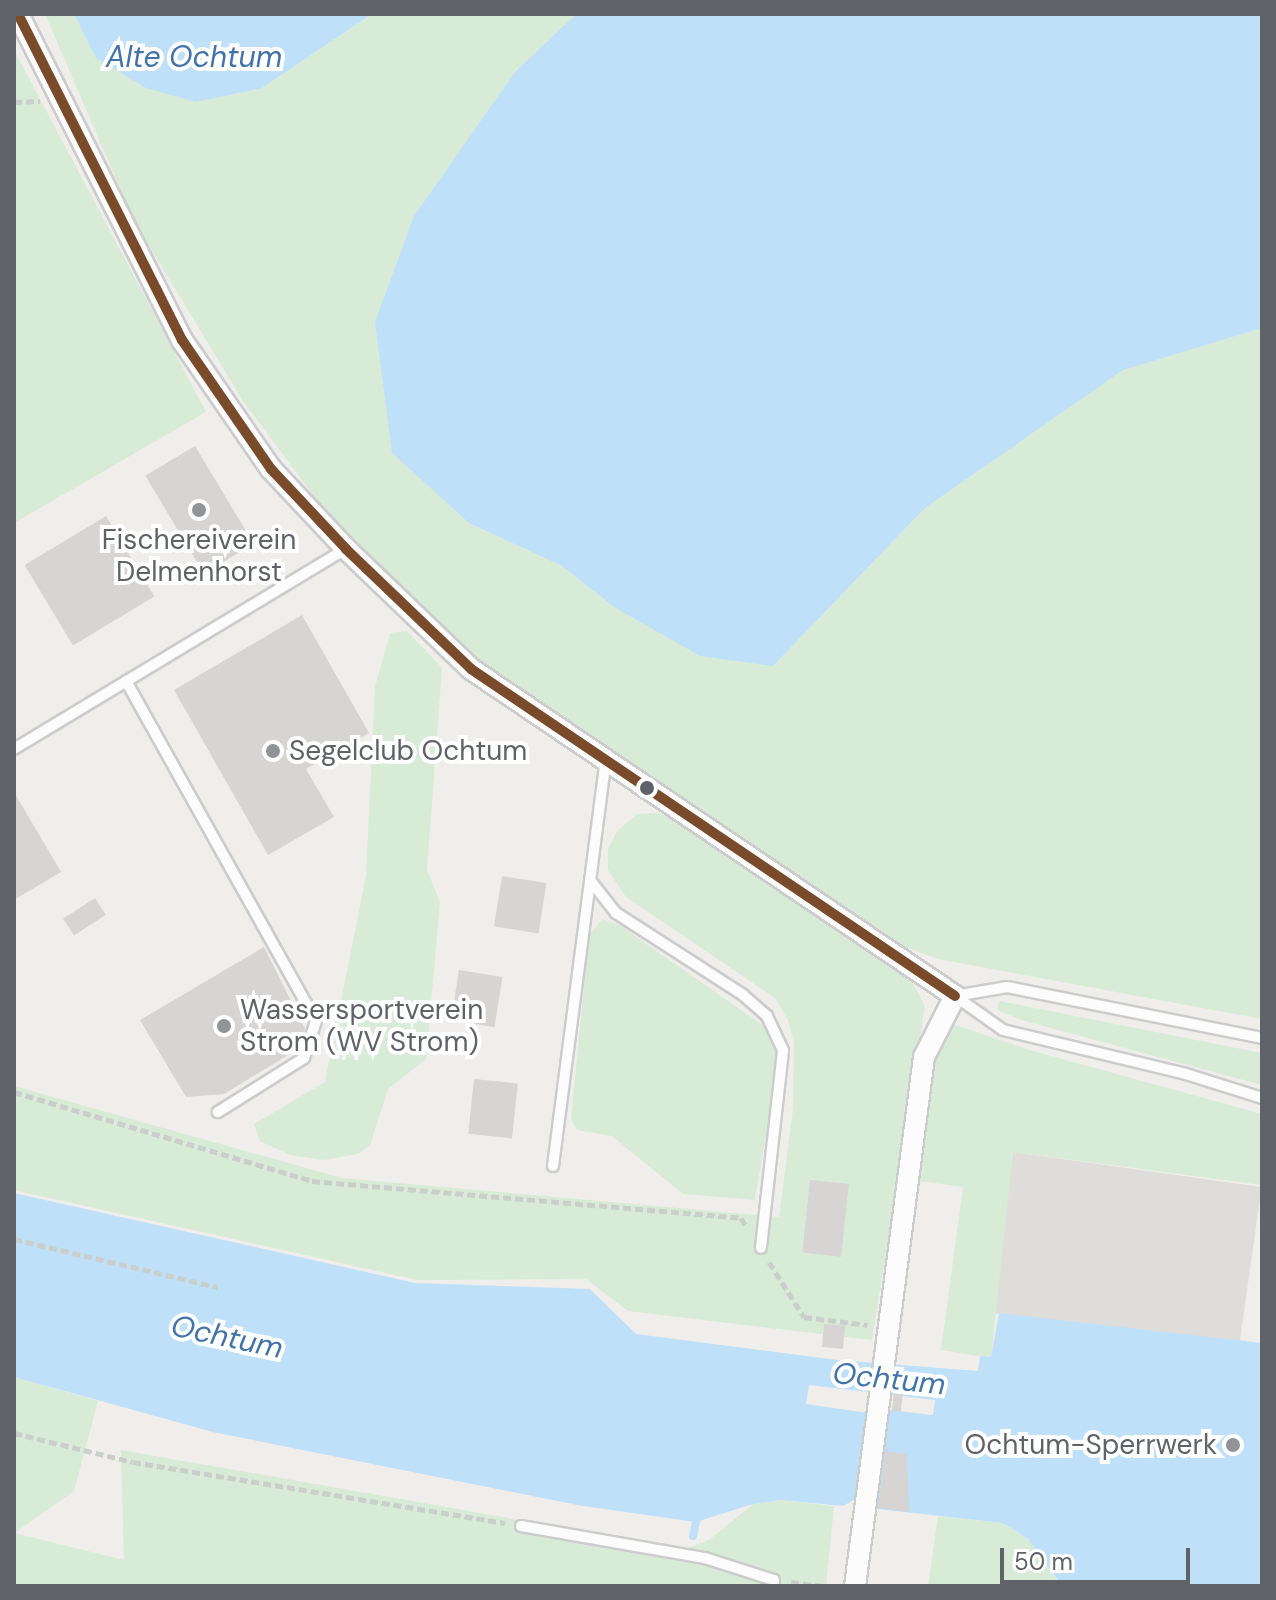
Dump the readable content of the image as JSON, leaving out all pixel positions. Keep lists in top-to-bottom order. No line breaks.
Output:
{"water":["Alte Ochtum","Ochtum"],"places":["Fischereiverein Delmenhorst","Segelclub Ochtum","Wassersportverein Strom (WV Strom)","Ochtum-Sperrwerk"],"scale_bar":"50 m"}
